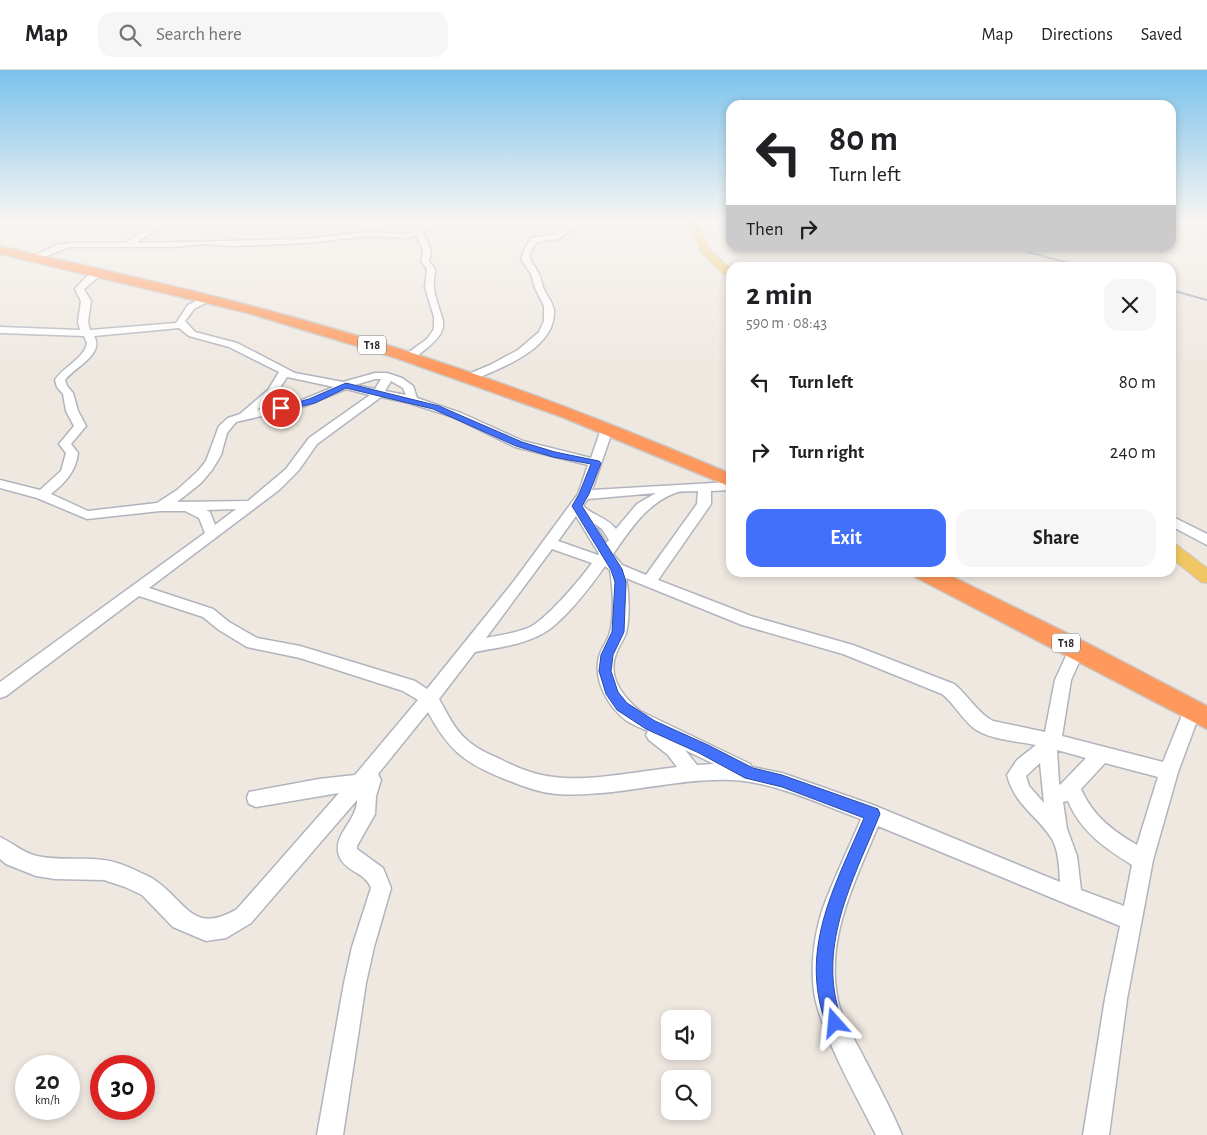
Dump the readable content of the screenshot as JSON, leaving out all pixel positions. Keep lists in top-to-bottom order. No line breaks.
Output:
{"streets":{"highway":["T18"]},"page":{"header":"Map","search":"Search here","nav":["Map","Directions","Saved"],"turn":["80 m","Turn left"],"then":"Then","heading":["2 min","590 m · 08:43"],"list":[{"name":"Turn left","value":"80 m"},{"name":"Turn right","value":"240 m"}],"buttons":["Exit","Share"],"speed":"20 km/h","limit":"30"}}
